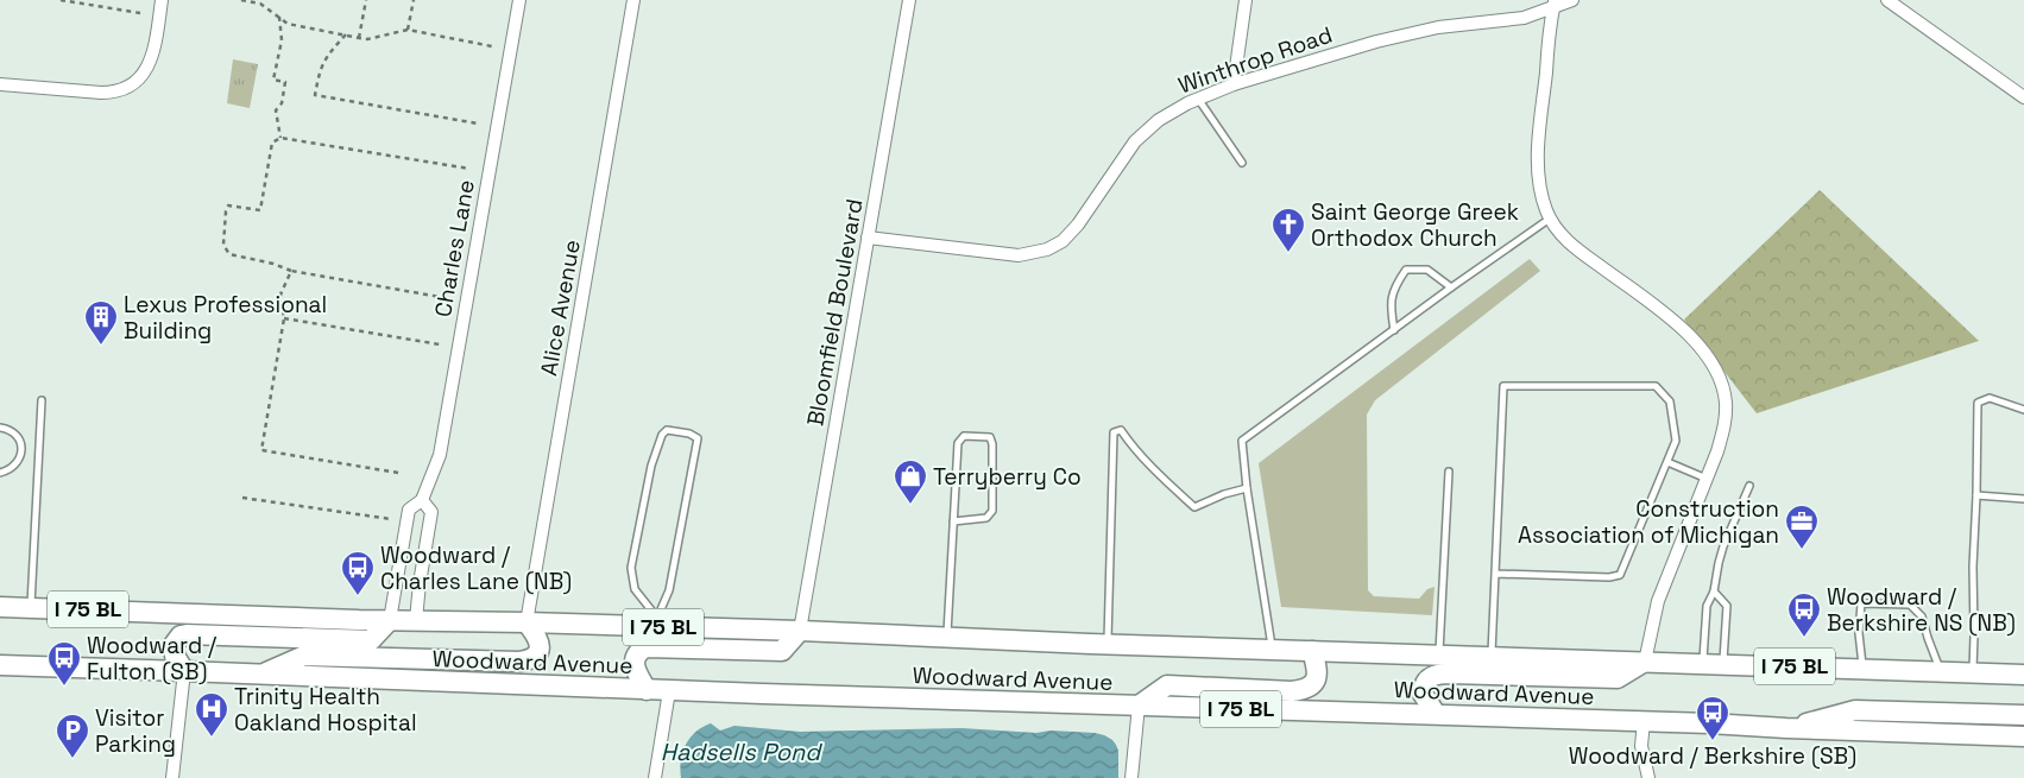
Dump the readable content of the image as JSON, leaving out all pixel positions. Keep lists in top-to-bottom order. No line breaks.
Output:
{"streets":{"main road":["I 75 BL","Woodward Avenue"],"street":["Winthrop Road","Charles Lane","Alice Avenue","Bloomfield Boulevard"]},"crossings":[["Winthrop Road","Bloomfield Boulevard"],["Charles Lane","Woodward Avenue"],["Alice Avenue","Woodward Avenue"],["Bloomfield Boulevard","Woodward Avenue"]],"water":["Hadsells Pond"],"places":{"church":["Saint George Greek Orthodox Church"],"building":["Lexus Professional Building"],"shop":["Terryberry Co"],"office":["Construction Association of Michigan"],"bus stop":["Woodward / Charles Lane (NB)","Woodward / Berkshire NS (NB)","Woodward / Fulton (SB)","Woodward / Berkshire (SB)"],"hospital":["Trinity Health Oakland Hospital"],"parking":["Visitor Parking"]}}
